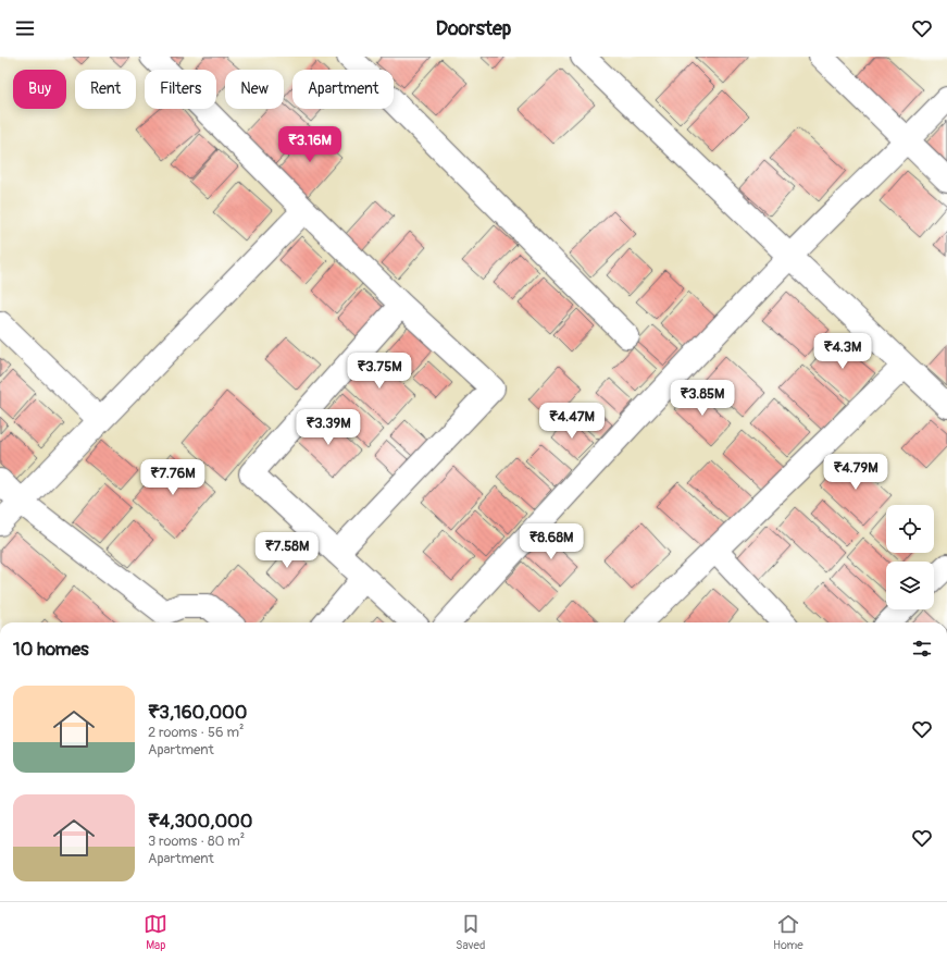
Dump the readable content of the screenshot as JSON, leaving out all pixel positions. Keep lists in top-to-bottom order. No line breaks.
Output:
{"page":{"header":"Doorstep","chip":["Buy","Rent","Filters","New","Apartment"],"price":["₹3.16M","₹4.3M","₹3.75M","₹3.85M","₹4.47M","₹3.39M","₹4.79M","₹7.76M","₹8.68M","₹7.58M"],"heading":"10 homes","list":[{"name":"₹3,160,000","note":"2 rooms · 56 m² · Apartment"},{"name":"₹4,300,000","note":"3 rooms · 80 m² · Apartment"}],"tabs":["Map","Saved","Home"]}}
